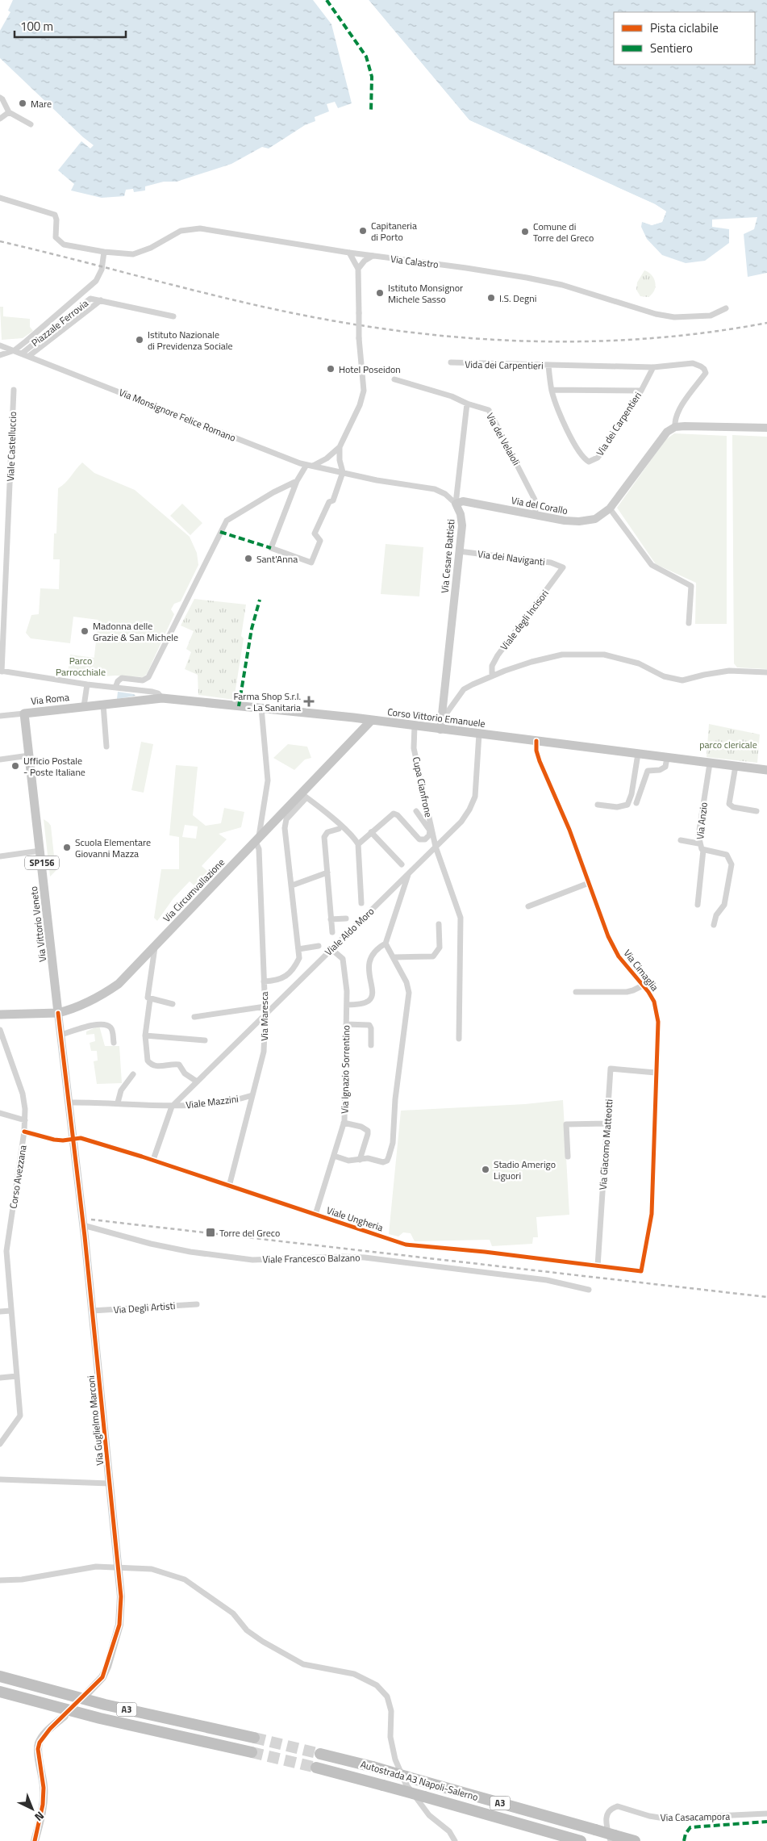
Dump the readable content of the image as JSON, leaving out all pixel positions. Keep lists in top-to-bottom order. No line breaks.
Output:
{"streets":{"highway":["A3","Autostrada A3 Napoli-Salerno"],"main road":["Via Roma","Corso Vittorio Emanuele","SP156","Via Circumvallazione","Via Vittorio Veneto"],"street":["Via Calastro","Piazzale Ferrovia","Vida dei Carpentieri","Via Monsignore Felice Romano","Via dei Carpentieri","Via dei Velaioli","Viale Castelluccio","Via del Corallo","Via Cesare Battisti","Via dei Naviganti","Viale degli Incisori","Cupa Cianfrone","Via Anzio","Viale Aldo Moro","Via Cimaglia","Via Maresca","Via Ignazio Sorrentino","Viale Mazzini","Via Giacomo Matteotti","Corso Avezzana","Viale Ungheria","Viale Francesco Balzano","Via Degli Artisti","Via Guglielmo Marconi","Via Casacampora"]},"crossings":[["Piazzale Ferrovia","Via Monsignore Felice Romano"],["Vida dei Carpentieri","Via dei Carpentieri"],["Via dei Velaioli","Via del Corallo"],["Via del Corallo","Via Cesare Battisti"],["Via Cesare Battisti","Via dei Naviganti"],["Via Cesare Battisti","Corso Vittorio Emanuele"],["Via dei Naviganti","Viale degli Incisori"],["Via Roma","Corso Vittorio Emanuele"],["Via Roma","Via Vittorio Veneto"],["Corso Vittorio Emanuele","Cupa Cianfrone"],["Corso Vittorio Emanuele","Via Anzio"],["Corso Vittorio Emanuele","Via Circumvallazione"],["Corso Vittorio Emanuele","Viale Aldo Moro"],["Corso Vittorio Emanuele","Via Cimaglia"],["Corso Vittorio Emanuele","Via Maresca"],["Cupa Cianfrone","Viale Aldo Moro"],["SP156","Via Circumvallazione"],["SP156","Via Vittorio Veneto"],["SP156","Viale Mazzini"],["SP156","Viale Ungheria"],["SP156","Via Guglielmo Marconi"],["Via Circumvallazione","Via Vittorio Veneto"],["Via Circumvallazione","Via Maresca"],["Viale Aldo Moro","Via Maresca"],["Viale Aldo Moro","Via Ignazio Sorrentino"],["Viale Aldo Moro","Viale Mazzini"],["Via Cimaglia","Via Giacomo Matteotti"],["Via Cimaglia","Viale Ungheria"],["Via Maresca","Viale Mazzini"],["Via Maresca","Viale Ungheria"],["Via Ignazio Sorrentino","Viale Ungheria"],["Via Giacomo Matteotti","Viale Ungheria"],["Corso Avezzana","Viale Ungheria"],["Viale Ungheria","Via Guglielmo Marconi"],["Viale Francesco Balzano","Via Guglielmo Marconi"],["Via Degli Artisti","Via Guglielmo Marconi"],["Autostrada A3 Napoli-Salerno","Via Casacampora"]],"parks":["Parco Parrocchiale","parco clericale"],"places":{"other":["Mare","Capitaneria di Porto","Comune di Torre del Greco","Istituto Monsignor Michele Sasso","I.S. Degni","Istituto Nazionale di Previdenza Sociale","Hotel Poseidon","Sant'Anna","Madonna delle Grazie & San Michele","Ufficio Postale - Poste Italiane","Scuola Elementare Giovanni Mazza","Stadio Amerigo Liguori"],"health":["Farma Shop S.r.l. - La Sanitaria"],"transit":["Torre del Greco"]},"legend":["Pista ciclabile","Sentiero"],"scale_bar":"100 m","north":"bottom right"}
